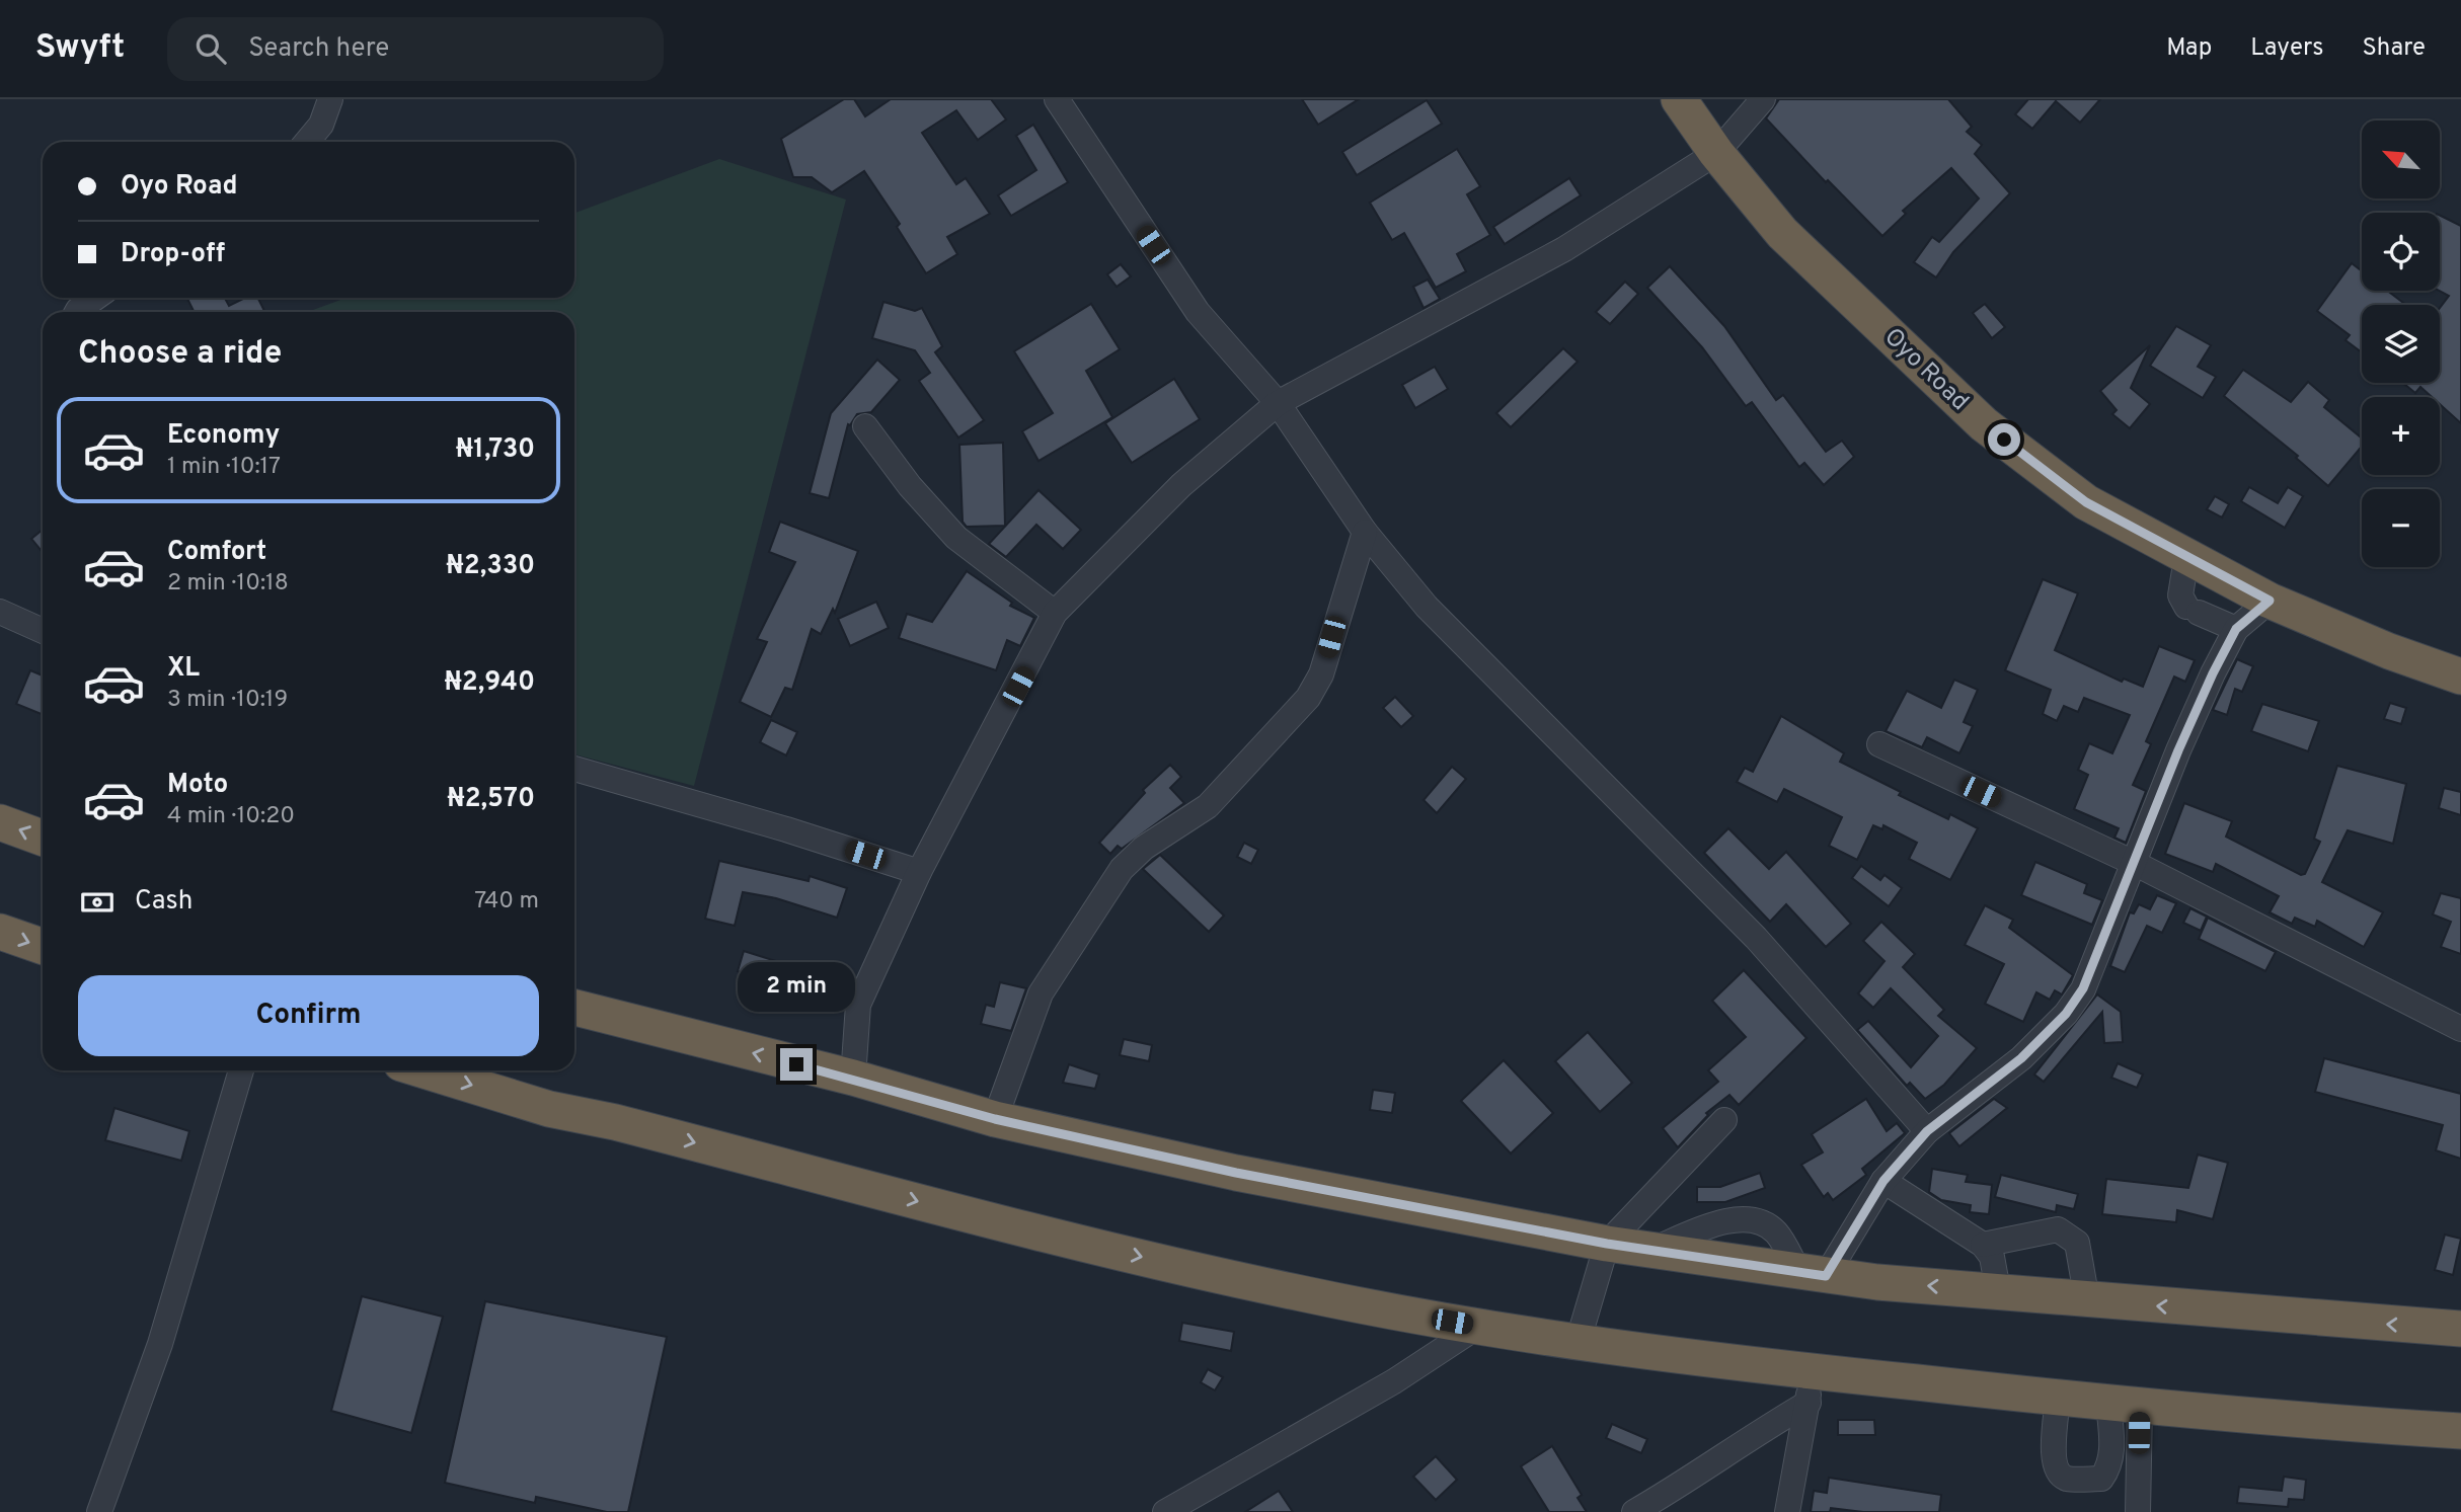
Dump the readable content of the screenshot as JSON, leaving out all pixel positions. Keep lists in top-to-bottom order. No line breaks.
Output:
{"streets":{"highway":["Oyo Road"]},"north":"top left","page":{"header":"Swyft","search":"Search here","nav":["Map","Layers","Share"],"map_buttons":["+","−"],"banner":["Oyo Road","Drop-off"],"heading":"Choose a ride","list":[{"name":"Economy","note":"1 min · 10:17","value":"₦1,730"},{"name":"Comfort","note":"2 min · 10:18","value":"₦2,330"},{"name":"XL","note":"3 min · 10:19","value":"₦2,940"},{"name":"Moto","note":"4 min · 10:20","value":"₦2,570"}],"pay":["Cash","740 m"],"buttons":"Confirm","bubble":"2 min"}}
